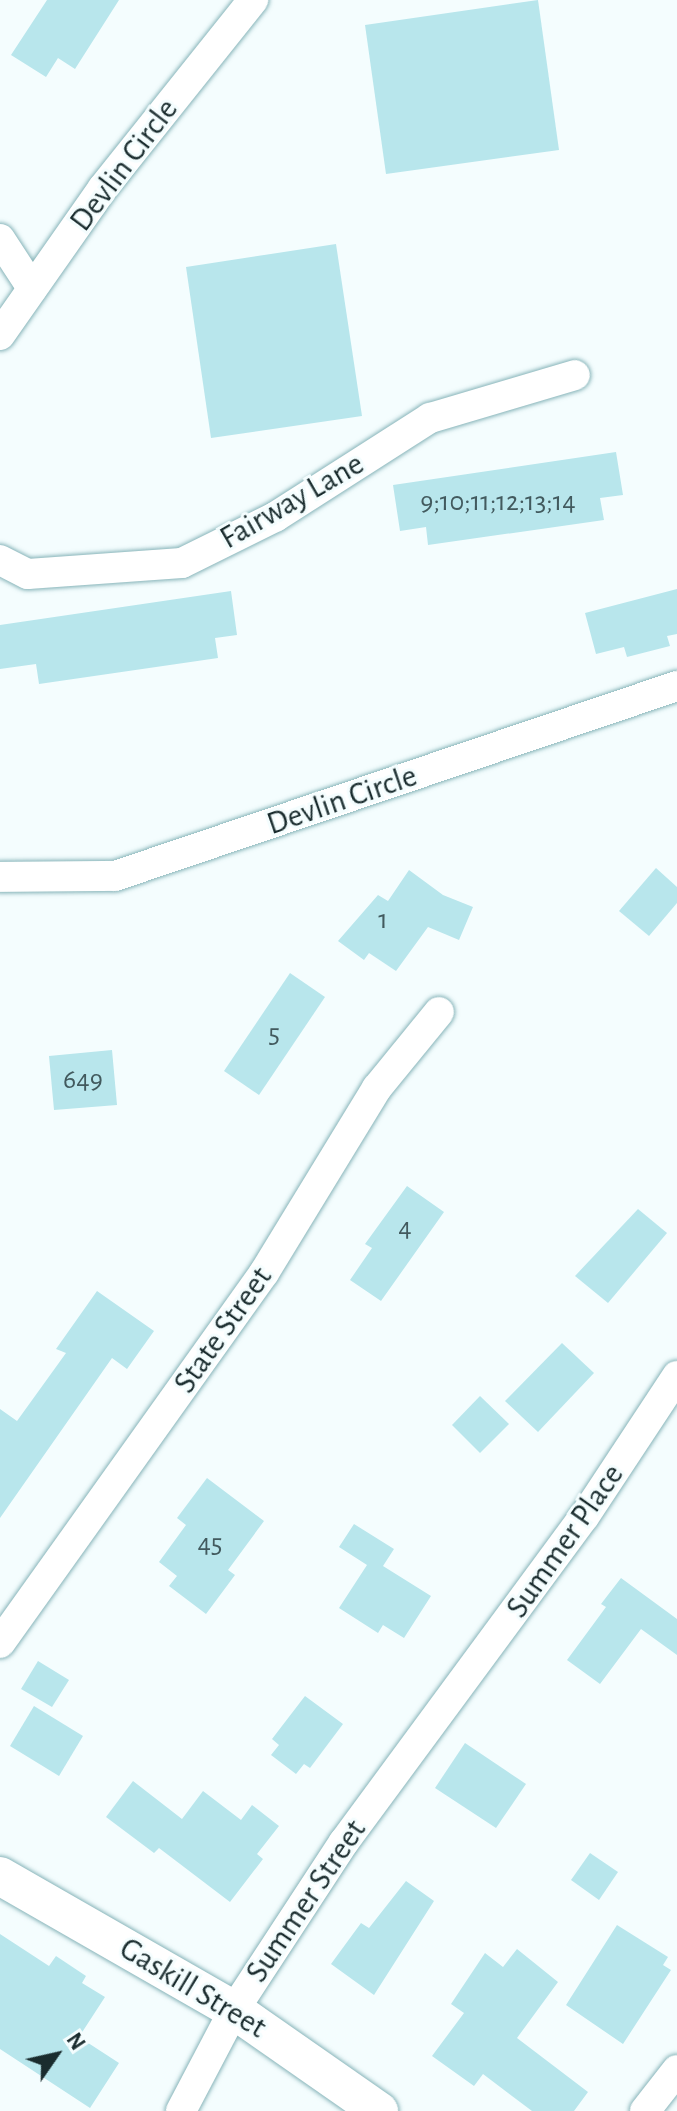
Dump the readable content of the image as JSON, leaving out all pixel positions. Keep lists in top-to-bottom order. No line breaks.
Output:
{"streets":{"street":["Devlin Circle","Fairway Lane","State Street","Summer Place","Summer Street","Gaskill Street"]},"crossings":[["Summer Place","Summer Street"],["Summer Street","Gaskill Street"]],"house_numbers":["9;10;11;12;13;14","1","5","649","4","45"],"north":"top right"}
